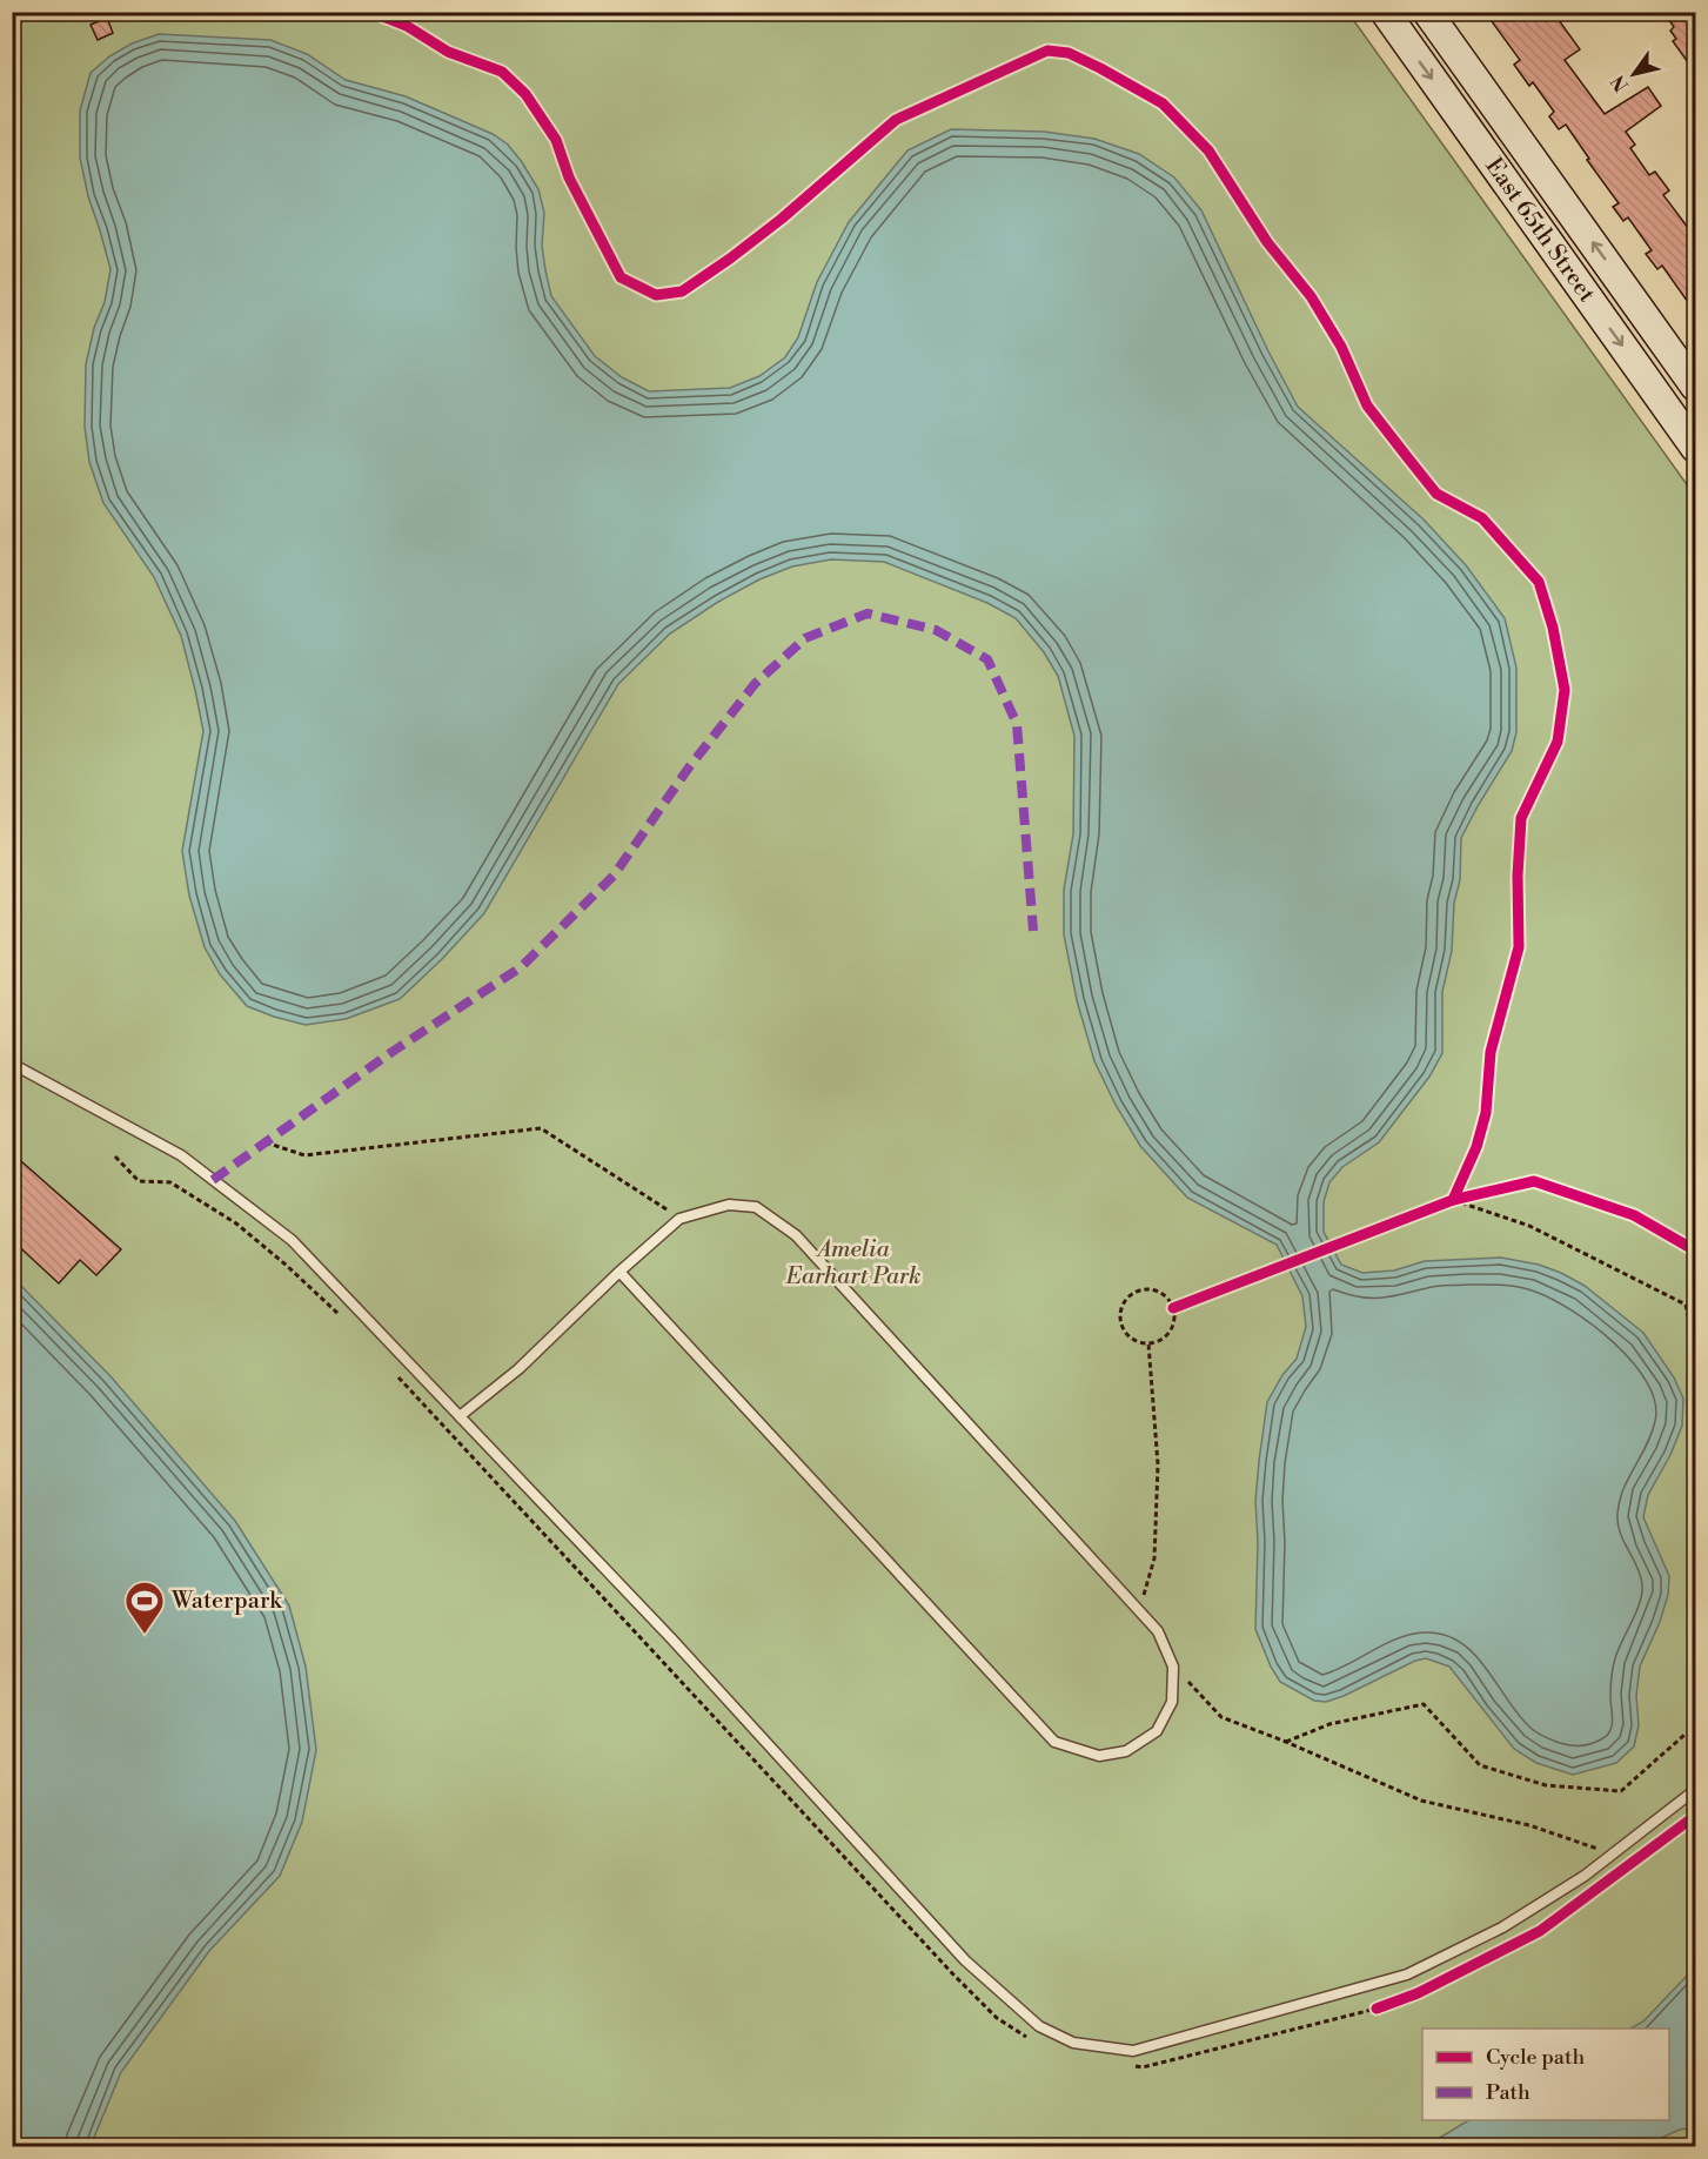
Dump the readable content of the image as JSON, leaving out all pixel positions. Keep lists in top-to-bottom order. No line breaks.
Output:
{"streets":{"main road":["East 65th Street"]},"parks":["Amelia Earhart Park"],"places":{"sports":["Waterpark"]},"legend":["Cycle path","Path"],"north":"bottom left"}
